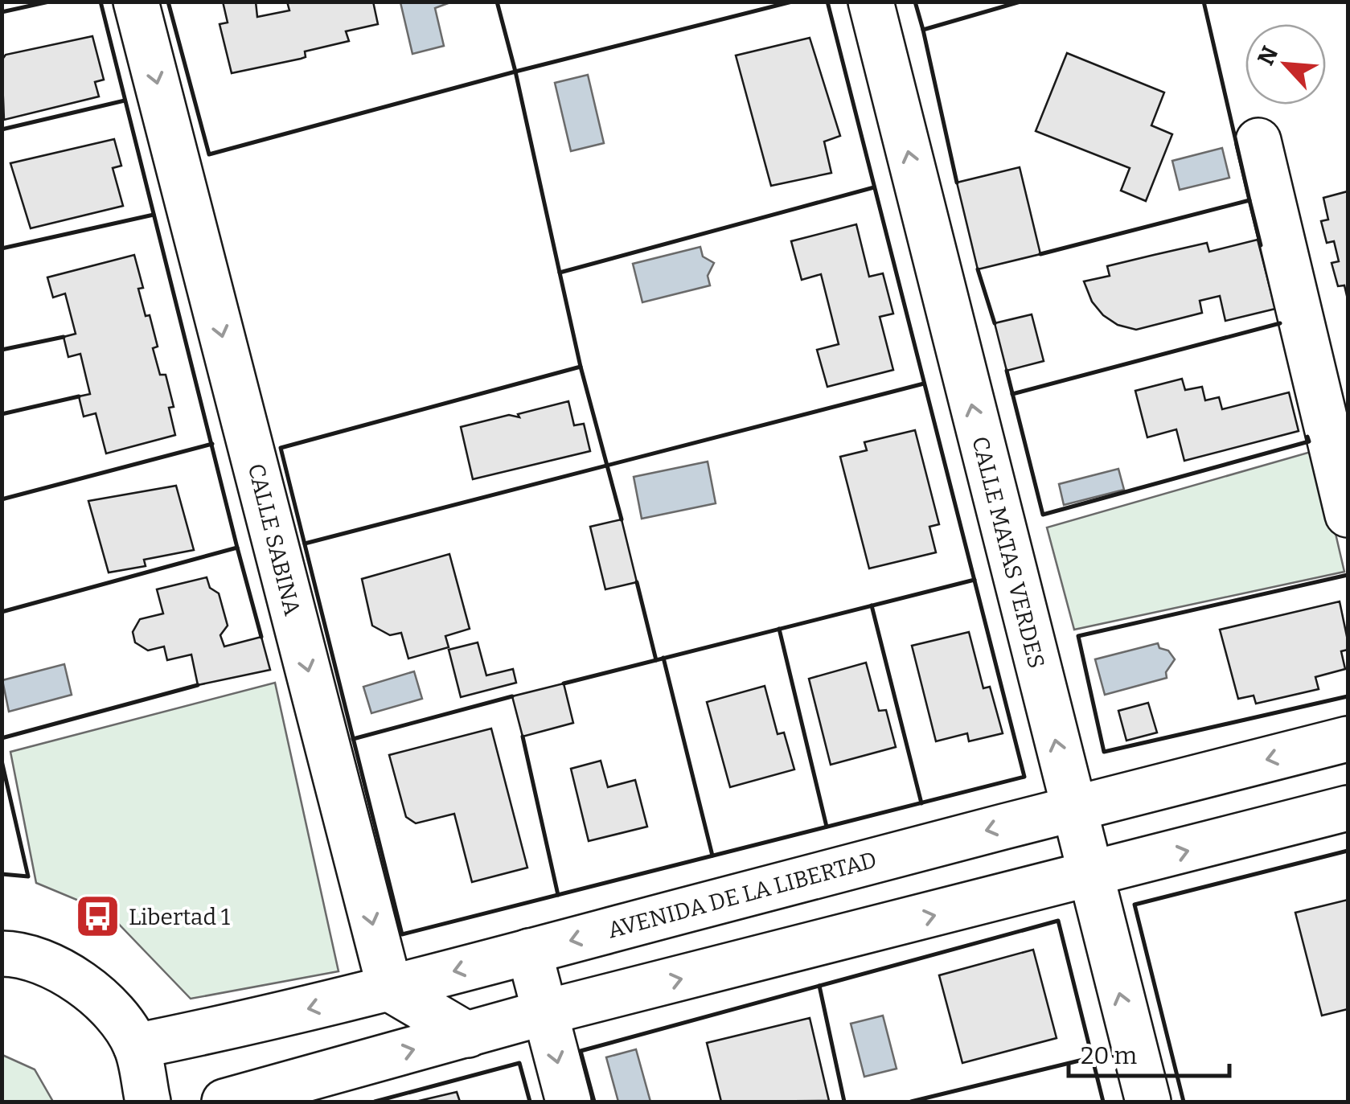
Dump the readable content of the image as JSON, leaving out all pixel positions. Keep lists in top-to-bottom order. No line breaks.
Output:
{"streets":{"street":["CALLE SABINA","CALLE MATAS VERDES","AVENIDA DE LA LIBERTAD"]},"crossings":[["CALLE SABINA","AVENIDA DE LA LIBERTAD"],["CALLE MATAS VERDES","AVENIDA DE LA LIBERTAD"]],"one_way":["CALLE SABINA"],"places":{"bus stop":["Libertad 1"]},"scale_bar":"20 m","north":"top left"}
